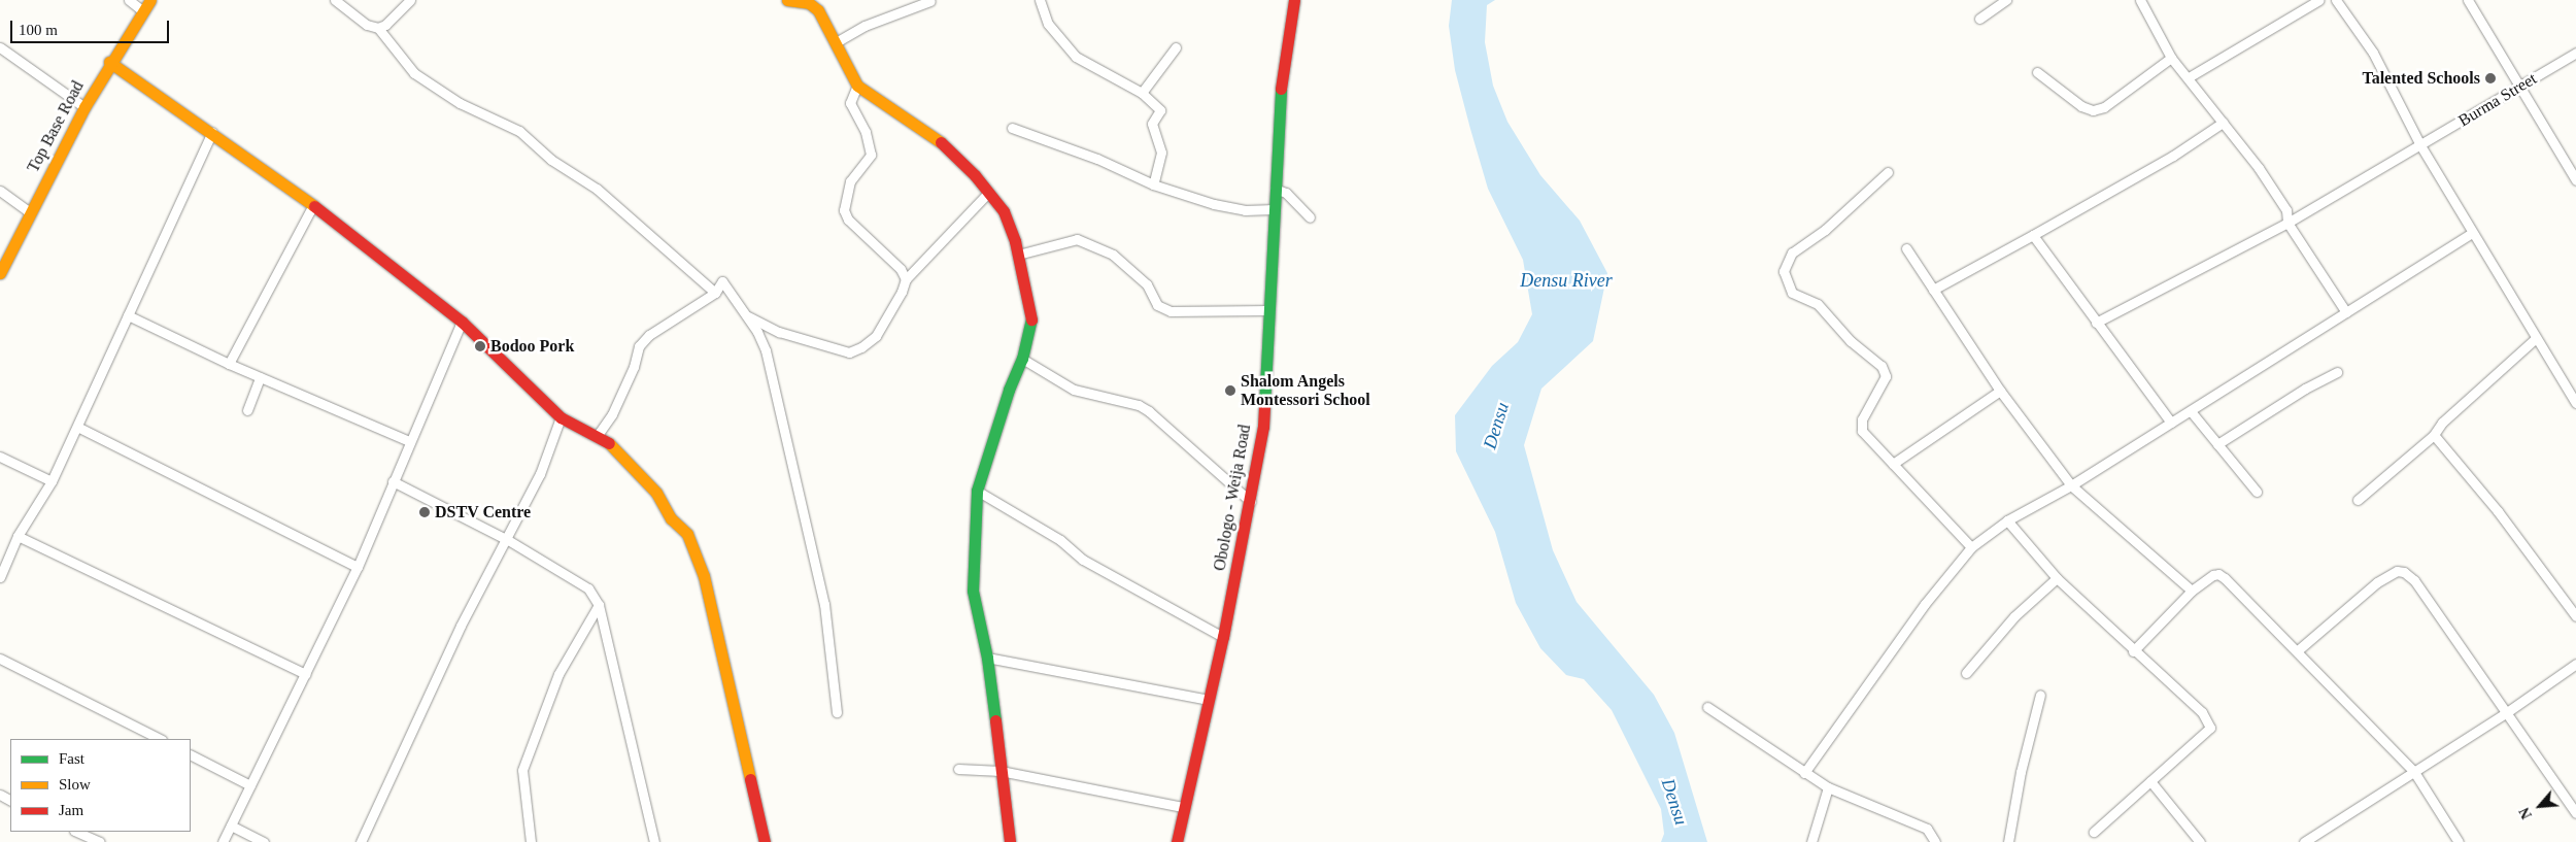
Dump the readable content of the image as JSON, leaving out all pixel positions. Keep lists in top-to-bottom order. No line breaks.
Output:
{"streets":{"street":["Burma Street","Top Base Road","Obologo - Weija Road"]},"water":["Densu River","Densu"],"places":["Talented Schools","Bodoo Pork","Shalom Angels Montessori School","DSTV Centre"],"legend":["Fast","Slow","Jam"],"scale_bar":"100 m","north":"bottom left"}
